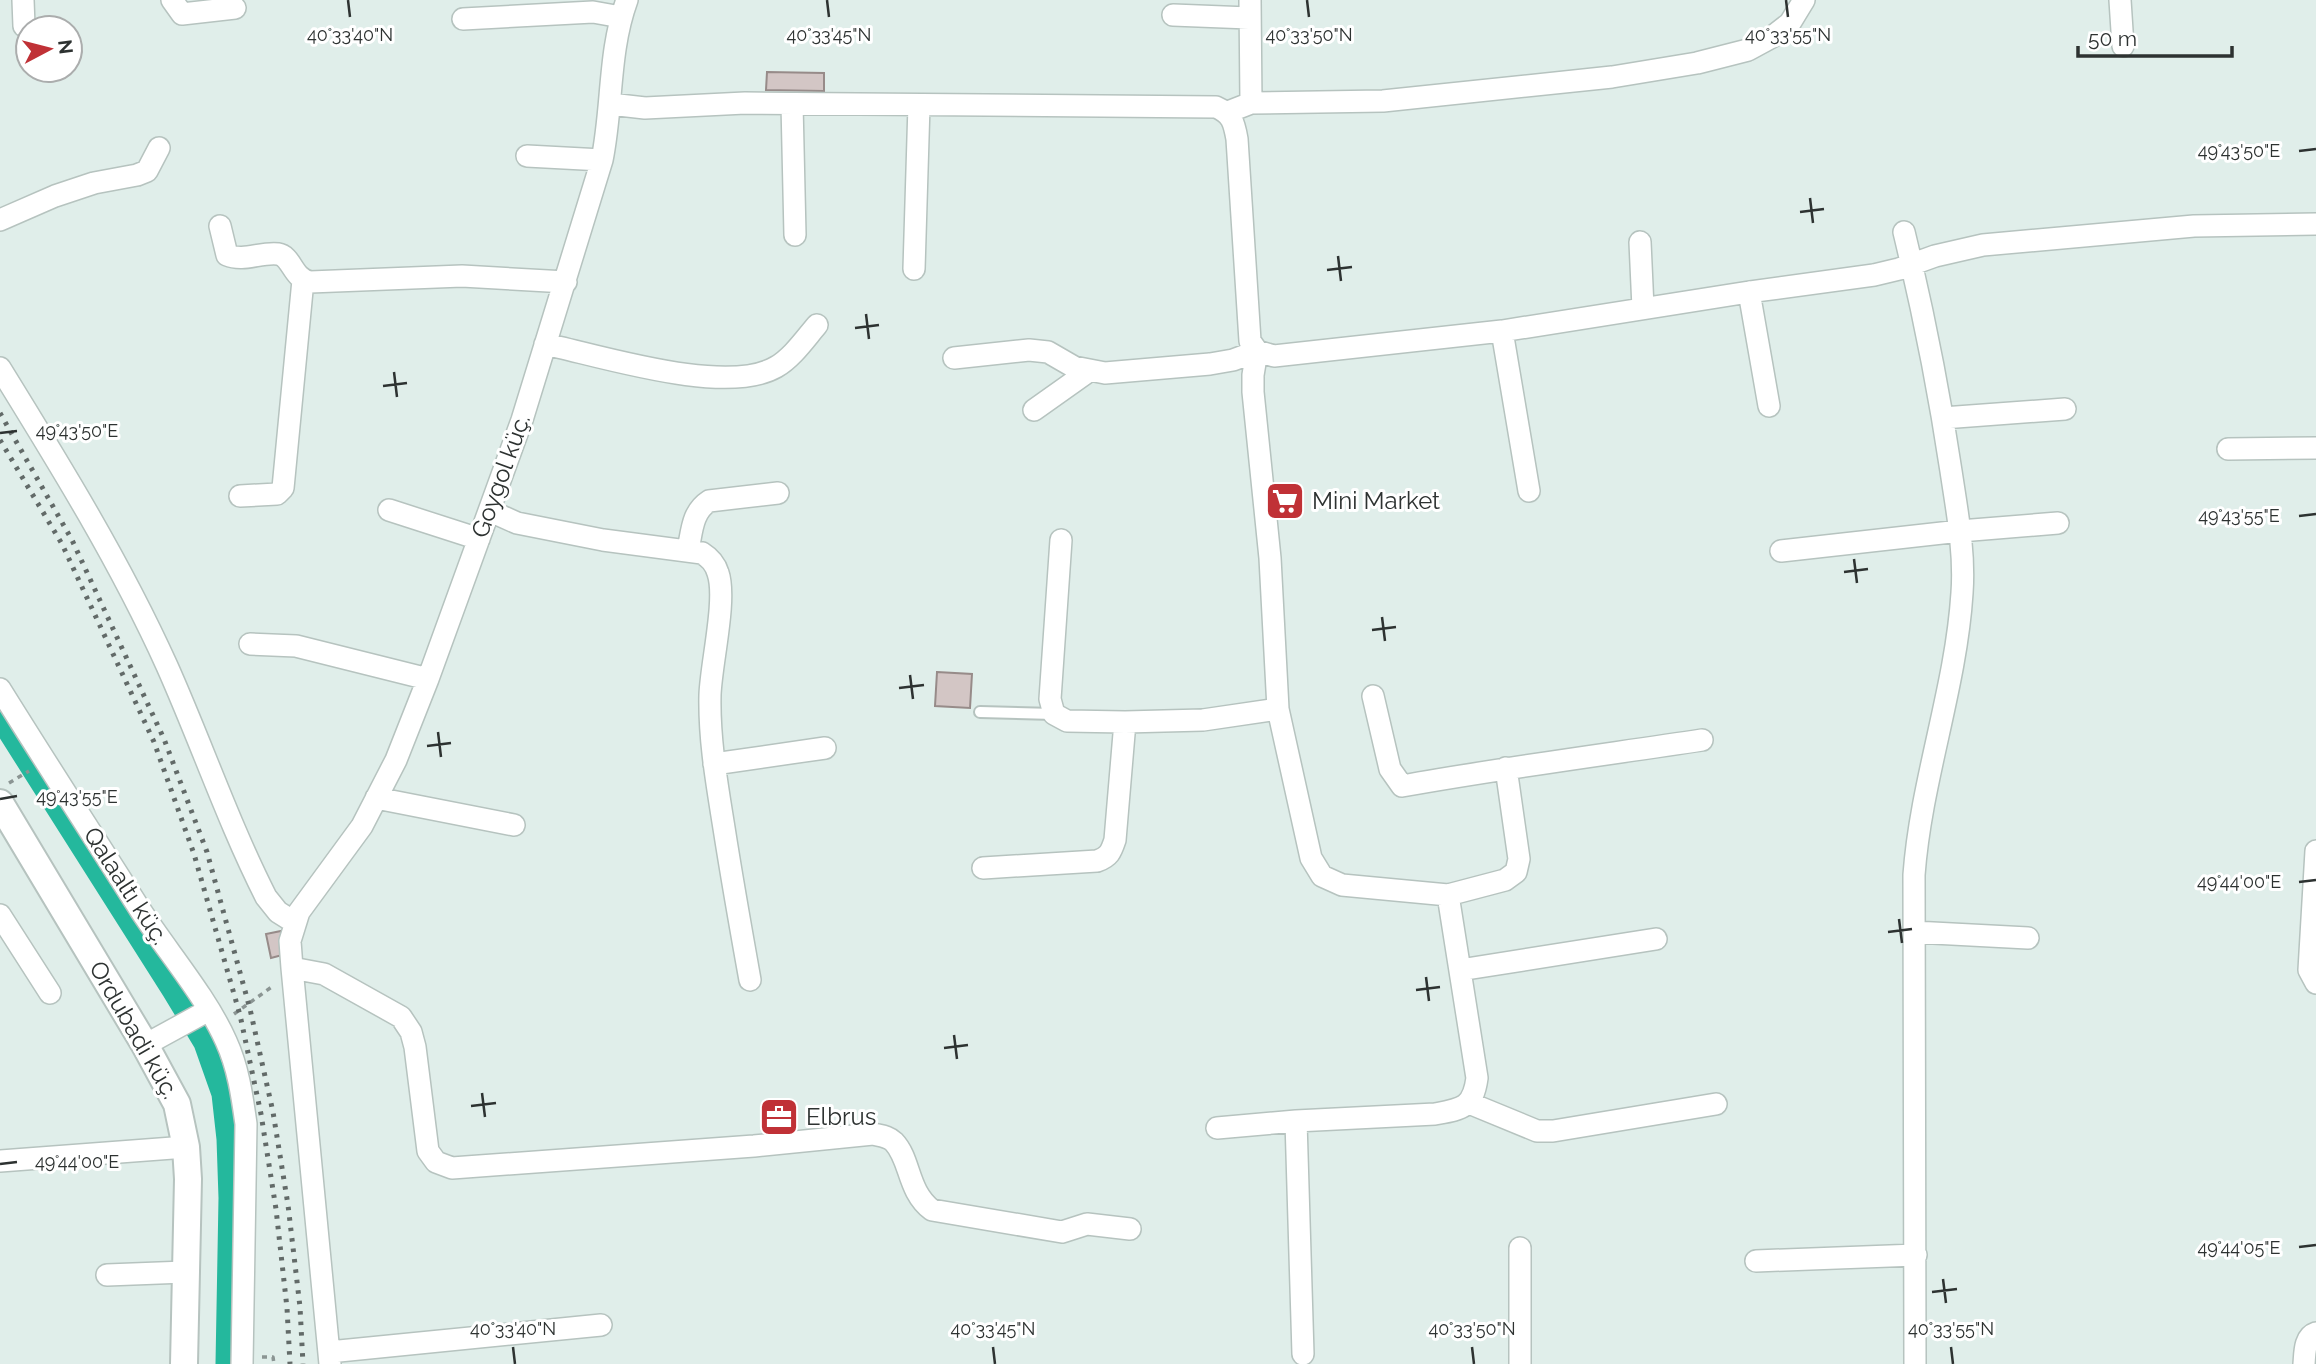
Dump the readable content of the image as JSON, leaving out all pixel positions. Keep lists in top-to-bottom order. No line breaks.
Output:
{"streets":{"street":["Goygol küç.","Qalaaltı küç.","Ordubadi küç."]},"places":{"supermarket":["Mini Market"],"office":["Elbrus"]},"scale_bar":"50 m","north":"right","coordinates":["40°33'40\"N","40°33'45\"N","40°33'50\"N","40°33'55\"N","49°43'50\"E","49°43'55\"E","49°44'00\"E","49°44'05\"E"]}
